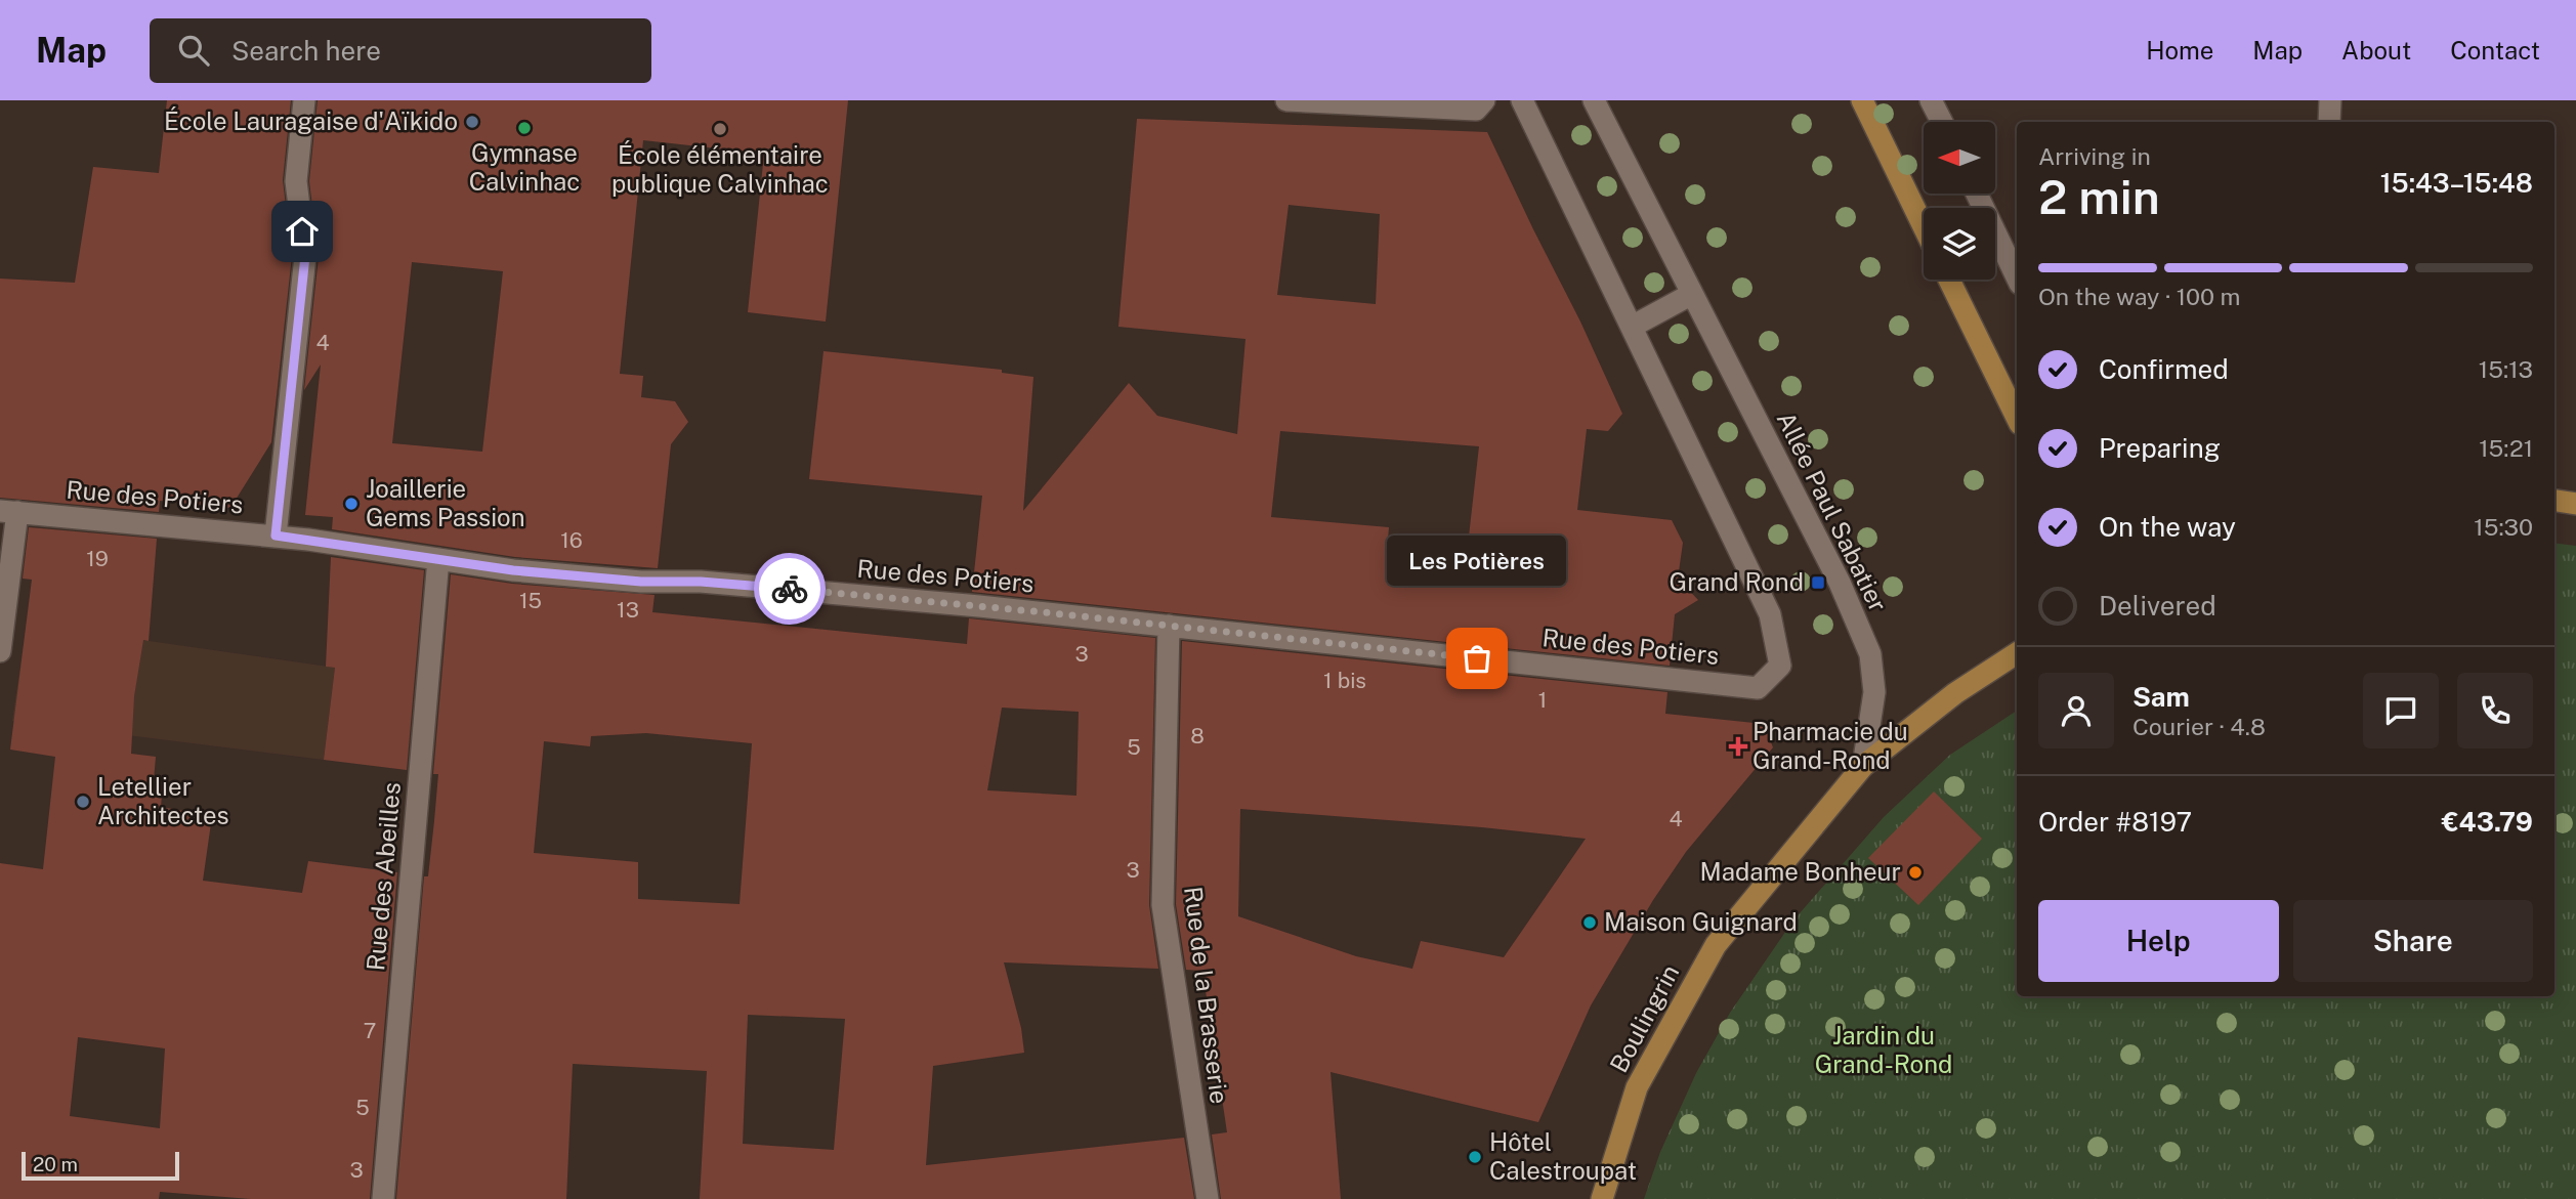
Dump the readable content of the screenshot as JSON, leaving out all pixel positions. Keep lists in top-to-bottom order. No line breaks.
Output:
{"streets":{"main road":["Boulingrin"],"street":["Rue des Potiers","Allée Paul Sabatier","Rue des Abeilles","Rue de la Brasserie"]},"crossings":[["Rue des Potiers","Rue des Abeilles"],["Rue des Potiers","Rue de la Brasserie"],["Allée Paul Sabatier","Boulingrin"]],"parks":["Jardin du Grand-Rond"],"places":{"other":["École Lauragaise d'Aïkido","Gymnase Calvinhac","École élémentaire publique Calvinhac","Joaillerie Gems Passion","Les Potières","Letellier Architectes","Madame Bonheur","Maison Guignard","Hôtel Calestroupat"],"transit":["Grand Rond"],"health":["Pharmacie du Grand-Rond"]},"house_numbers":["4","16","19","15","13","3","1 bis","1","8","5","4","3","7","5","3"],"scale_bar":"20 m","north":"left","page":{"header":"Map","search":"Search here","nav":["Home","Map","About","Contact"],"heading":["2 min","Arriving in","15:43–15:48"],"panel":["Sam","Courier · 4.8","Order #8197","€43.79"],"bar":"On the way · 100 m","list":[["Confirmed","15:13"],["Preparing","15:21"],["On the way","15:30"],"Delivered"],"bubble":"Les Potières","buttons":["Help","Share"],"scale":"20 m"}}
